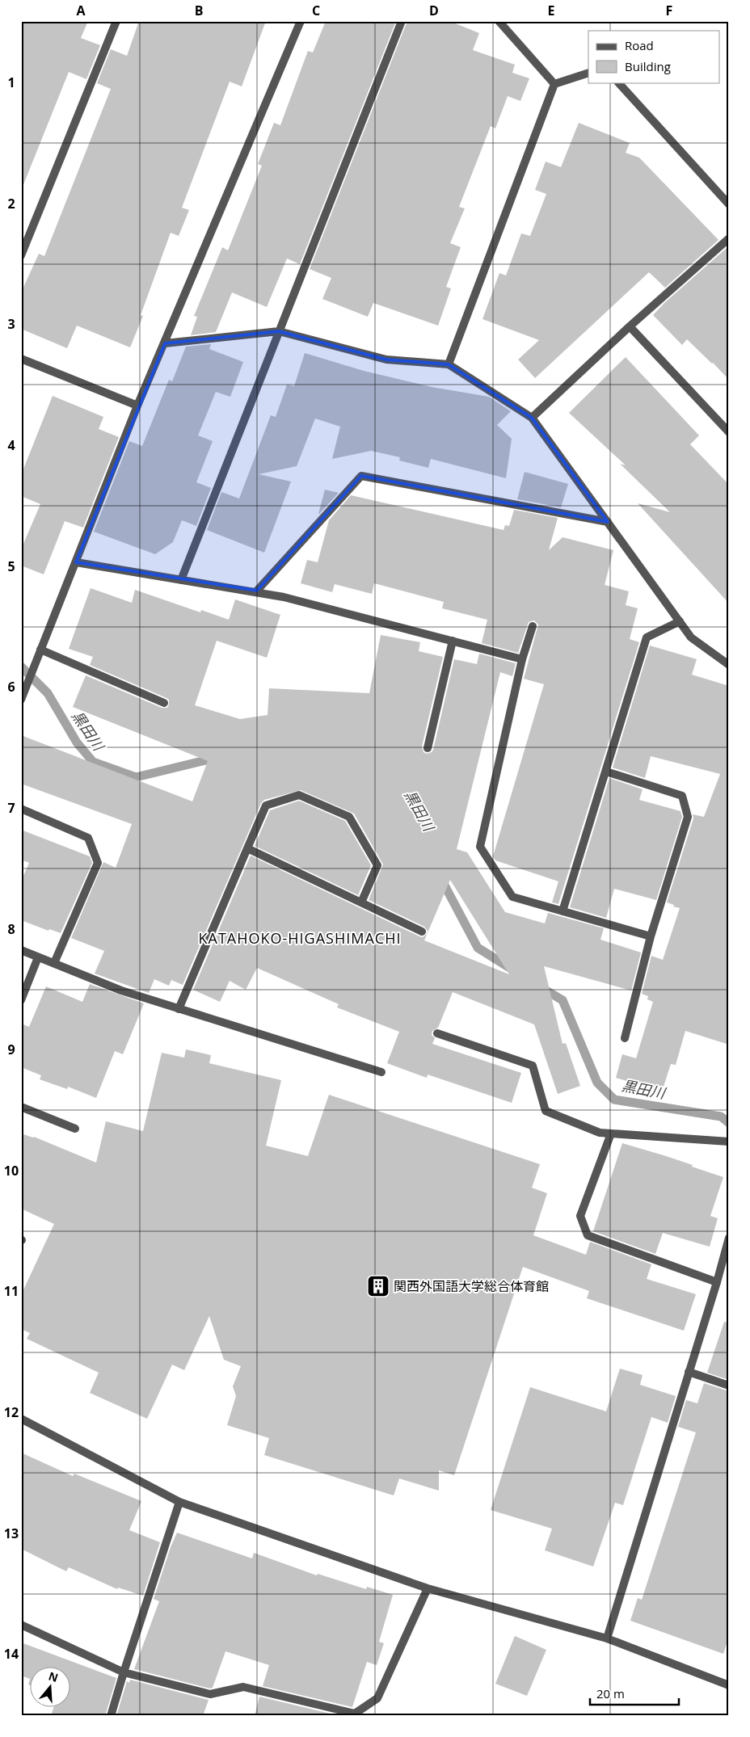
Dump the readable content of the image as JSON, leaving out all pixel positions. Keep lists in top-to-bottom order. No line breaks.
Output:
{"districts":["KATAHOKO-HIGASHIMACHI"],"water":["黒田川"],"places":{"building":["関西外国語大学総合体育館"]},"legend":["Road","Building"],"scale_bar":"20 m","north":"top","grid":{"columns":["A","B","C","D","E","F"],"rows":["1","2","3","4","5","6","7","8","9","10","11","12","13","14"]}}
